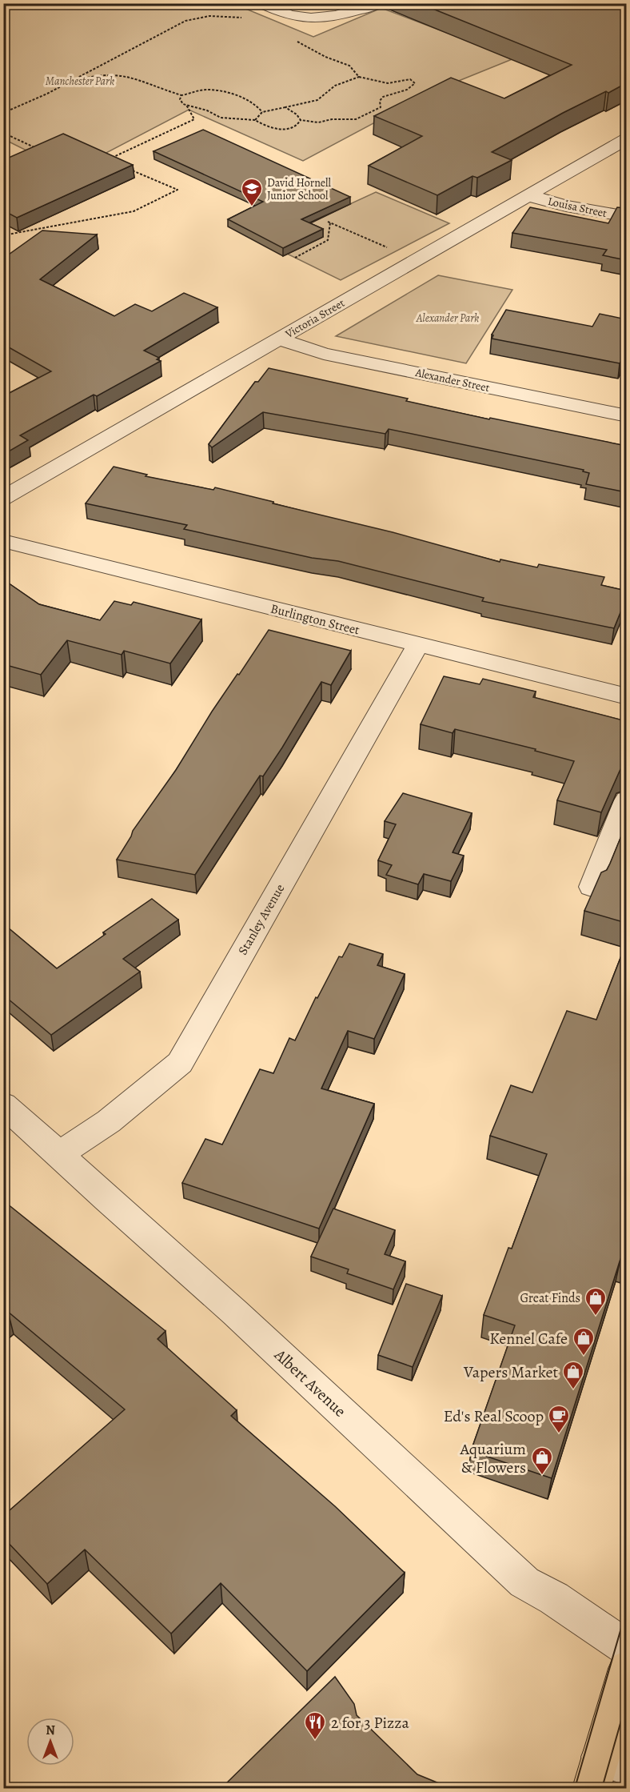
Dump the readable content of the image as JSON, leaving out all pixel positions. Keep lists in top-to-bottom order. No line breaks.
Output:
{"streets":{"street":["Louisa Street","Victoria Street","Alexander Street","Burlington Street","Stanley Avenue","Albert Avenue"]},"crossings":[["Louisa Street","Victoria Street"],["Victoria Street","Alexander Street"],["Burlington Street","Stanley Avenue"],["Stanley Avenue","Albert Avenue"]],"parks":["Manchester Park","Alexander Park"],"places":{"school or university":["David Hornell Junior School"],"shop":["Great Finds","Kennel Cafe","Vapers Market","Aquarium & Flowers"],"cafe":["Ed's Real Scoop"],"restaurant":["2 for 3 Pizza"]},"north":"top"}
